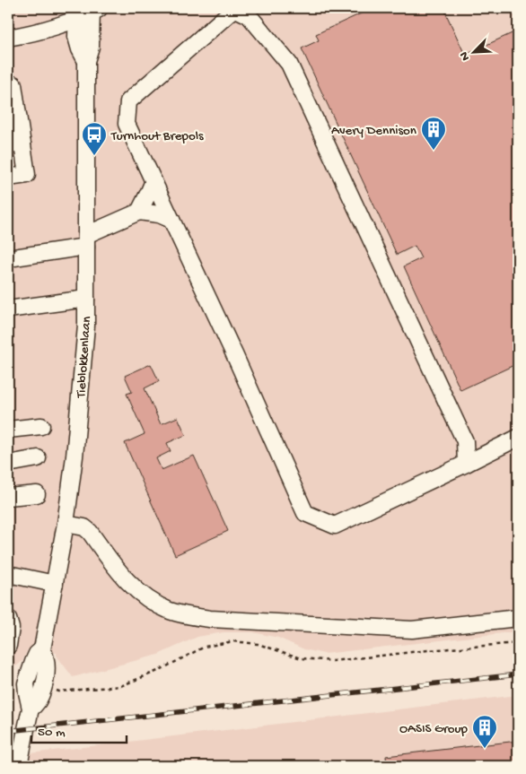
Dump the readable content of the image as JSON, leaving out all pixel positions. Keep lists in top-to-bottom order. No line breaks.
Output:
{"streets":{"street":["Tieblokkenlaan"]},"places":{"building":["Avery Dennison","OASIS Group"],"bus stop":["Turnhout Brepols"]},"scale_bar":"50 m","north":"bottom left"}
